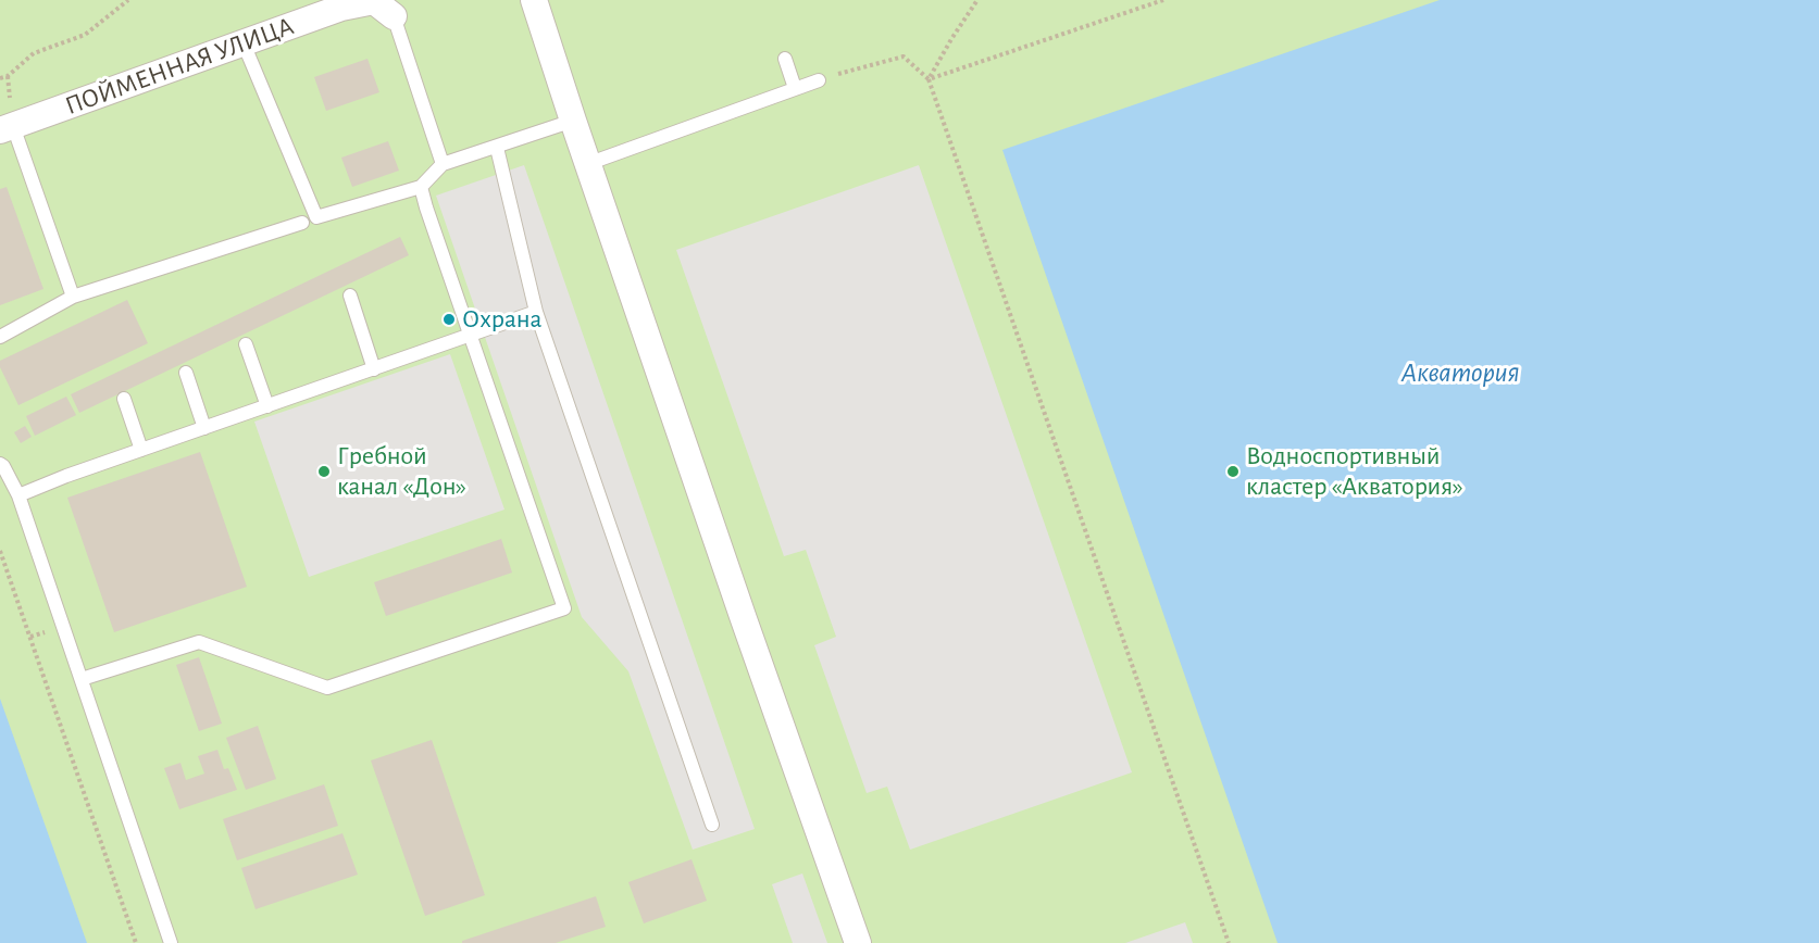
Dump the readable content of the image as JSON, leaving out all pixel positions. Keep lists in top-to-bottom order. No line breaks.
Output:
{"streets":{"street":["ПОЙМЕННАЯ УЛИЦА"]},"water":["Акватория"],"places":["Охрана","Гребной канал «Дон»","Водноспортивный кластер «Акватория»"]}
